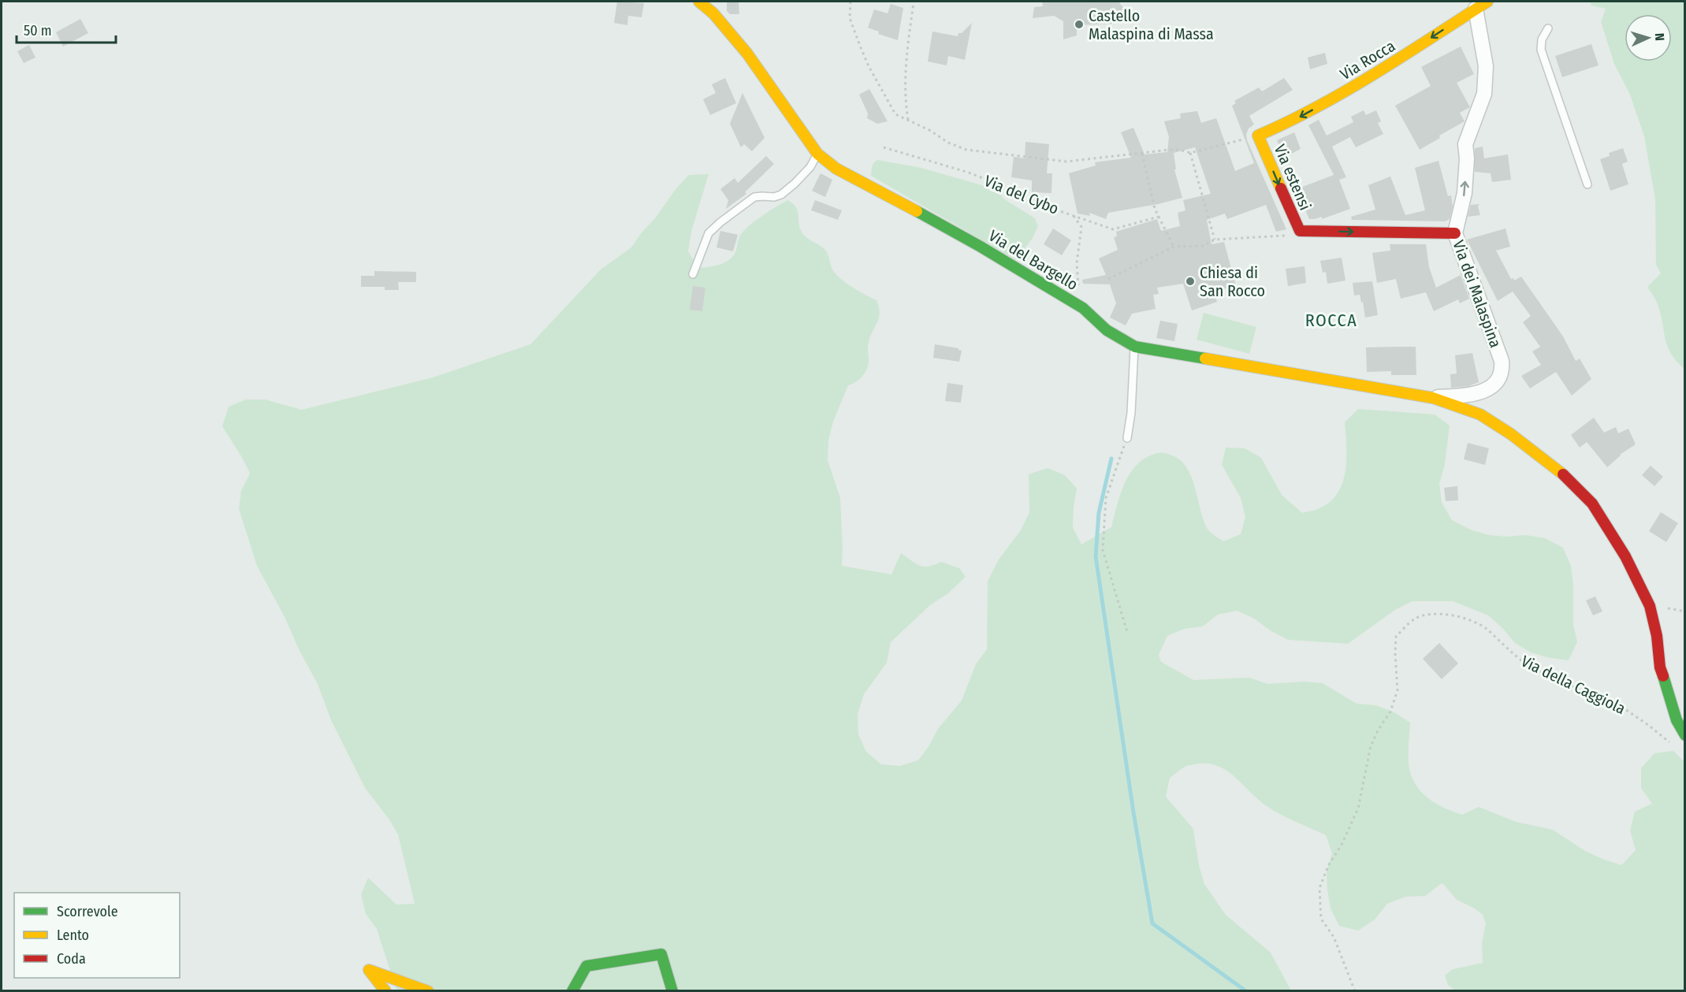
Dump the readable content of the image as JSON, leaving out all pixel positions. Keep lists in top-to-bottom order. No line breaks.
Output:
{"streets":{"street":["Via Rocca","Via estensi","Via del Bargello","Via dei Malaspina"],"path":["Via del Cybo","Via della Caggiola"]},"crossings":[["Via Rocca","Via estensi"],["Via estensi","Via dei Malaspina"],["Via del Bargello","Via dei Malaspina"]],"one_way":["Via Rocca","Via estensi","Via dei Malaspina"],"districts":["ROCCA"],"places":["Castello Malaspina di Massa","Chiesa di San Rocco"],"legend":["Scorrevole","Lento","Coda"],"scale_bar":"50 m","north":"right"}
